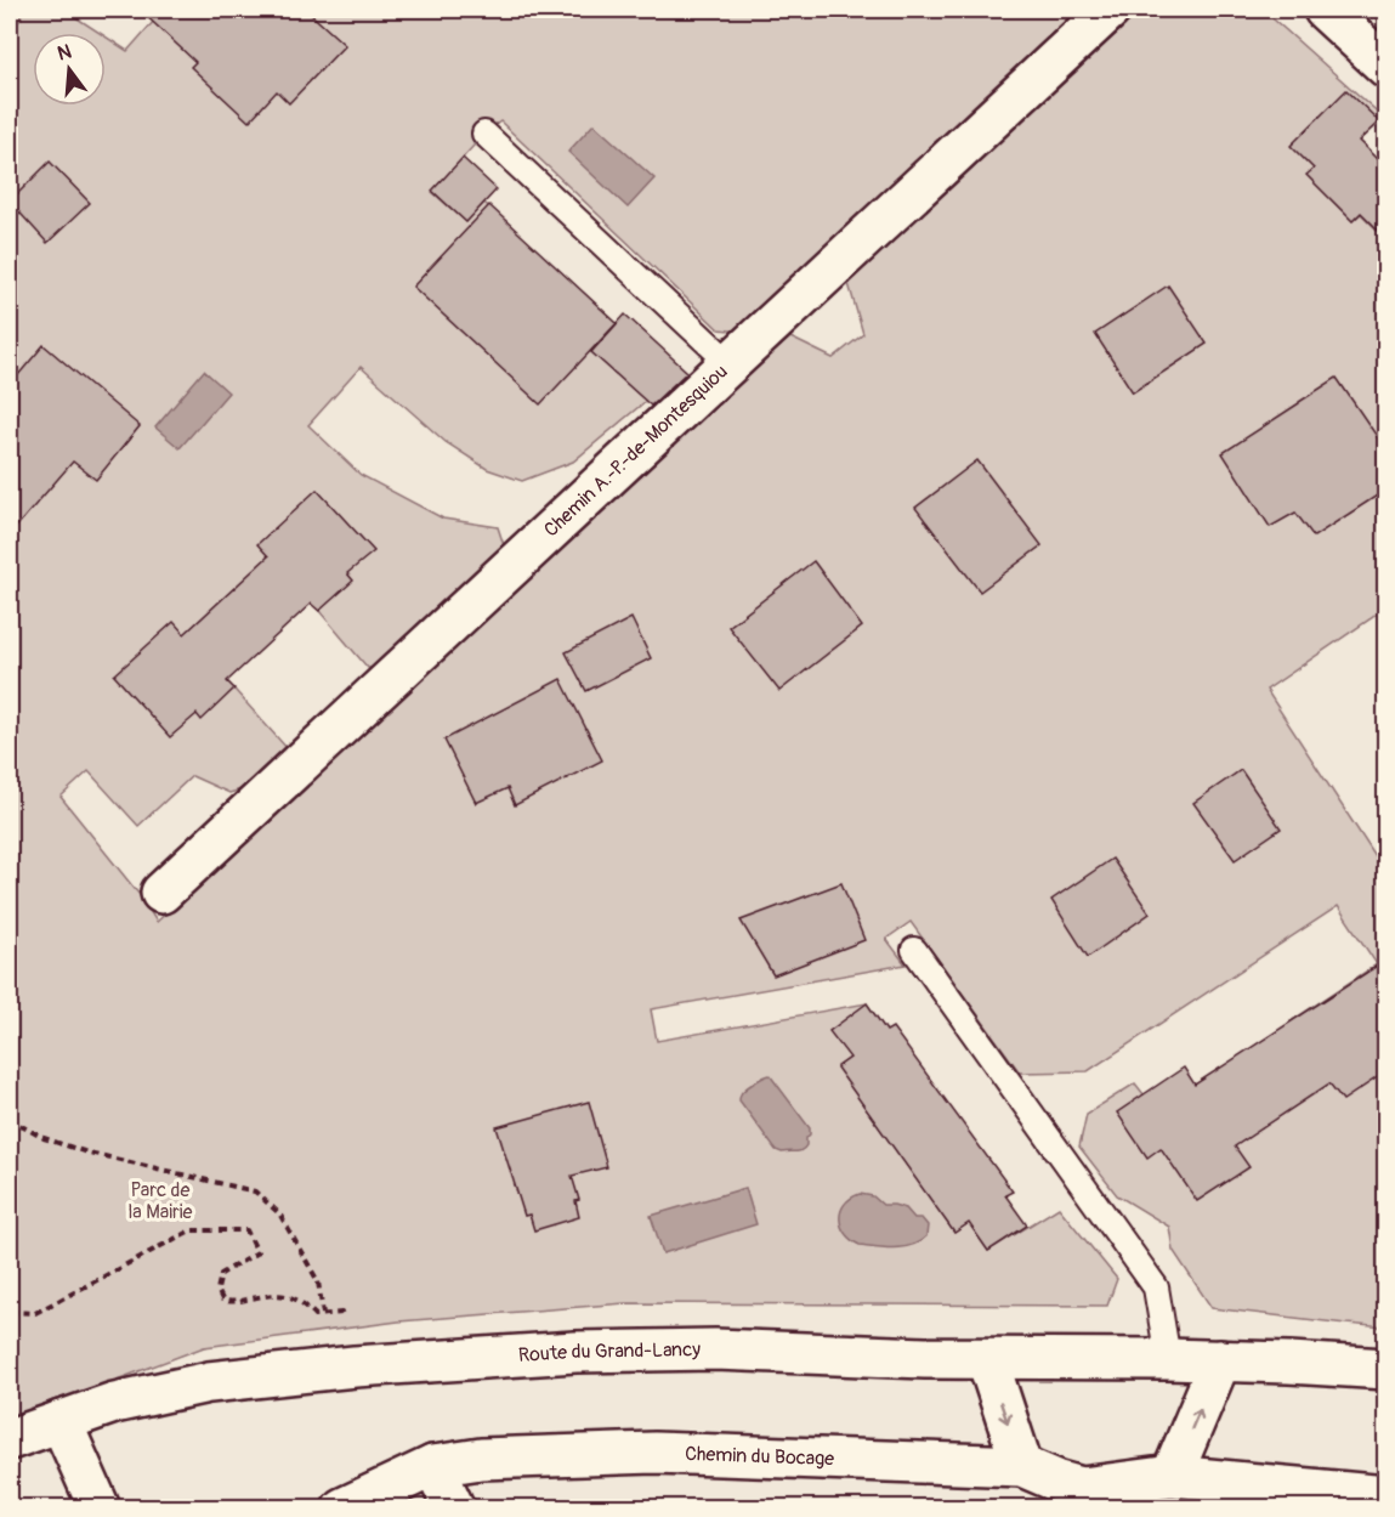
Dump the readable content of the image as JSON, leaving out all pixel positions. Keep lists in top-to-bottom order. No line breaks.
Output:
{"streets":{"street":["Chemin A.-P.-de-Montesquiou","Route du Grand-Lancy","Chemin du Bocage"]},"parks":["Parc de la Mairie"],"north":"top"}
